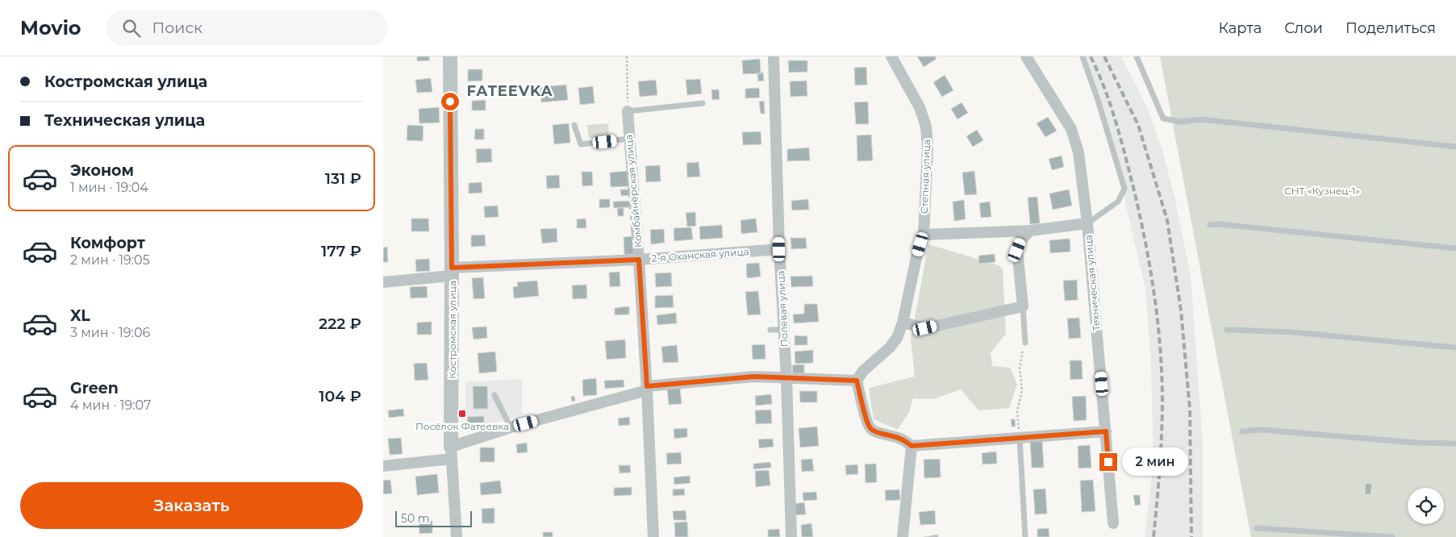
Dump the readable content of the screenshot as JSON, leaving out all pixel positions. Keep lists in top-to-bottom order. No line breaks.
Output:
{"streets":{"street":["Степная улица","Комбайнёрская улица","2-я Оханская улица","Техническая улица","Полевая улица","Костромская улица"]},"crossings":[["Комбайнёрская улица","2-я Оханская улица"],["2-я Оханская улица","Полевая улица"],["2-я Оханская улица","Костромская улица"]],"districts":["FATEEVKA"],"parks":["СНТ «Кузнец-1»"],"places":{"transit":["Посёлок Фатеевка"]},"scale_bar":"50 m","page":{"header":"Movio","search":"Поиск","nav":["Карта","Слои","Поделиться"],"banner":["Костромская улица","Техническая улица"],"list":[{"name":"Эконом","note":"1 мин · 19:04","value":"131 ₽"},{"name":"Комфорт","note":"2 мин · 19:05","value":"177 ₽"},{"name":"XL","note":"3 мин · 19:06","value":"222 ₽"},{"name":"Green","note":"4 мин · 19:07","value":"104 ₽"}],"bubble":"2 мин","buttons":"Заказать","scale":"50 m"}}
